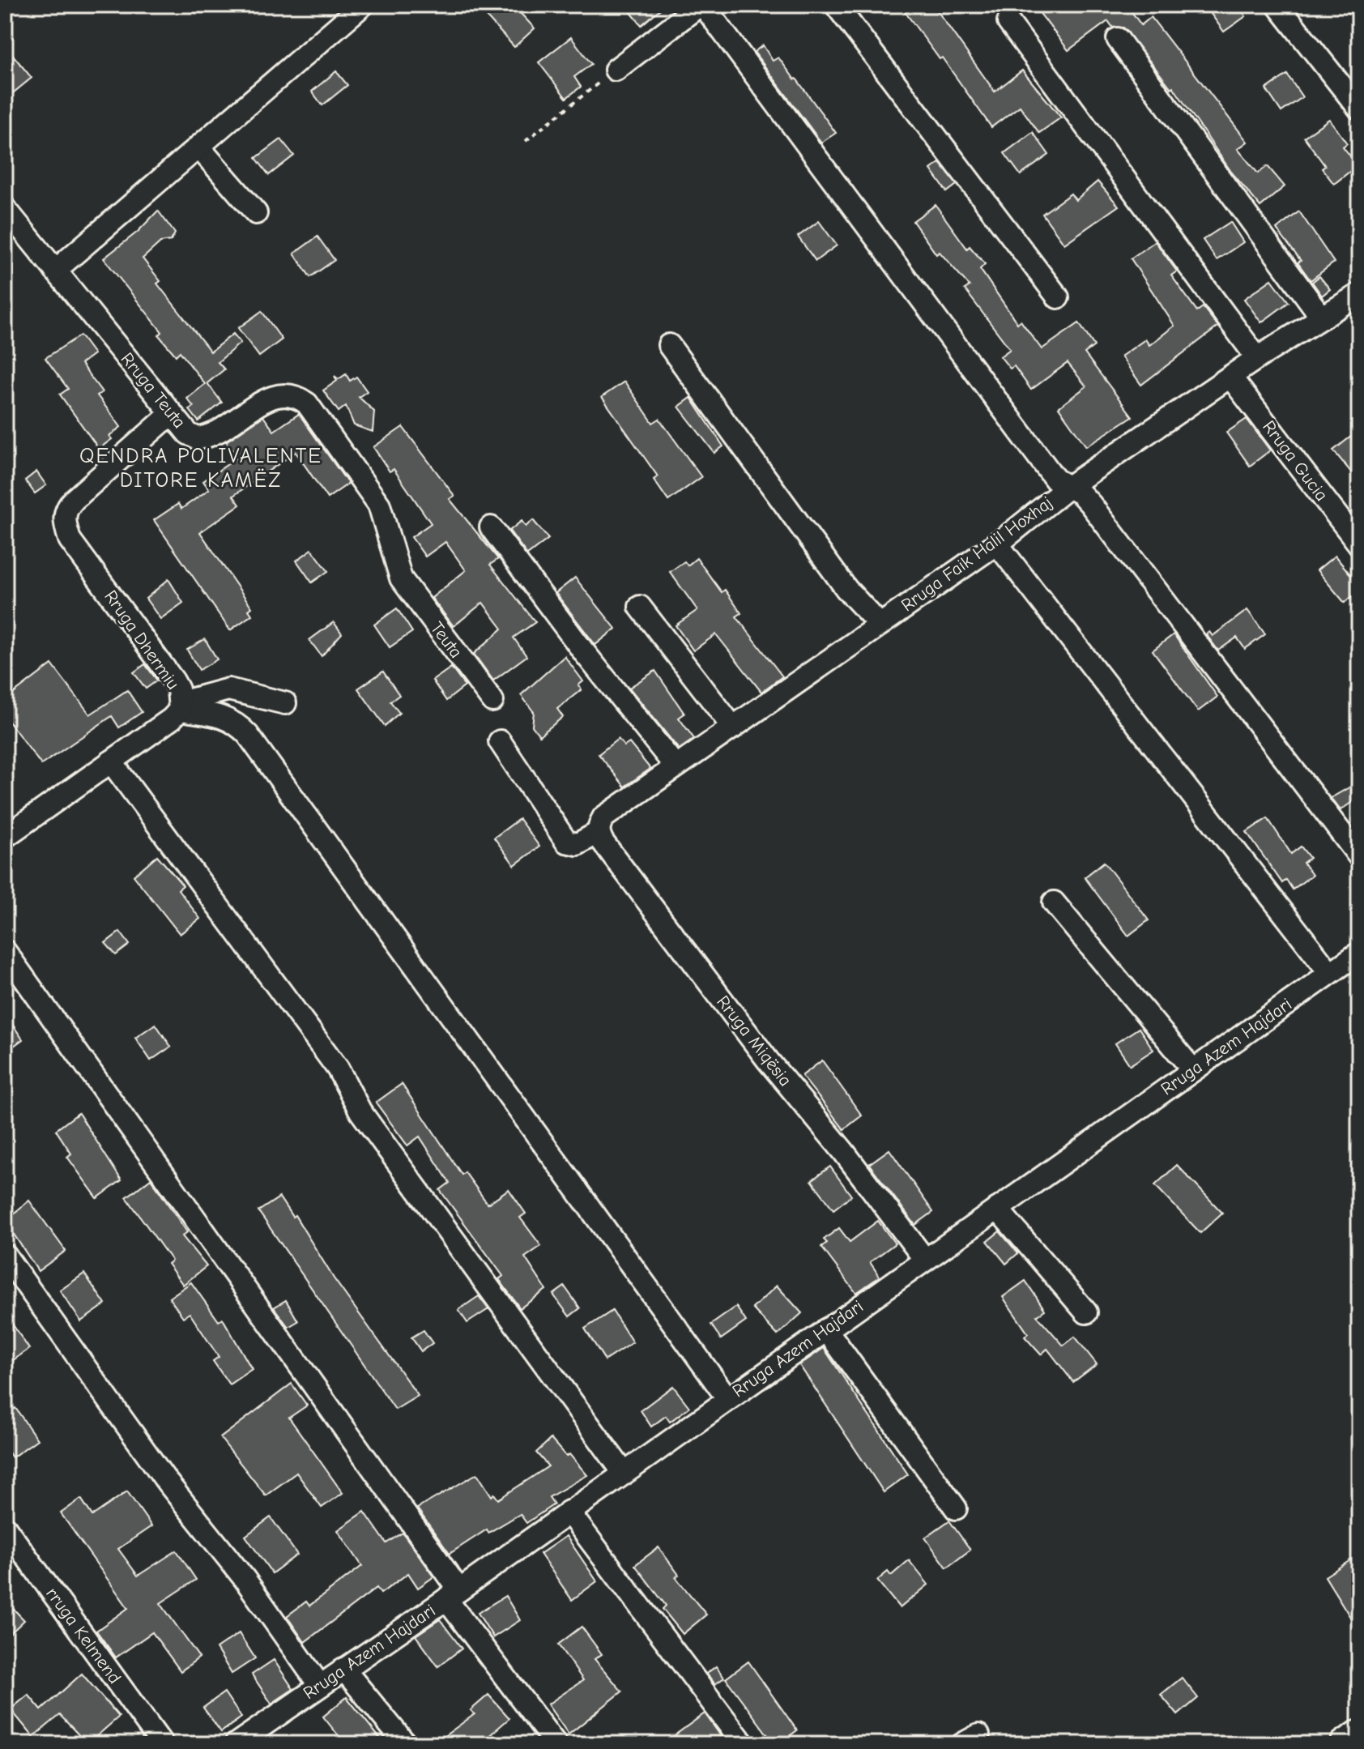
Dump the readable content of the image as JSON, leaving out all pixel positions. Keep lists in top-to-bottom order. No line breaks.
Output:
{"streets":{"street":["Rruga Teuta","Rruga Gucia","Rruga Faik Halil Hoxhaj","Rruga Dhermiu","Teuta","Rruga Miqësia","Rruga Azem Hajdari","rruga Kelmend"]},"crossings":[["Rruga Teuta","Rruga Dhermiu"],["Rruga Teuta","Teuta"],["Rruga Gucia","Rruga Faik Halil Hoxhaj"],["Rruga Faik Halil Hoxhaj","Rruga Miqësia"],["Rruga Miqësia","Rruga Azem Hajdari"]],"districts":["QENDRA POLIVALENTE DITORE KAMËZ"]}
